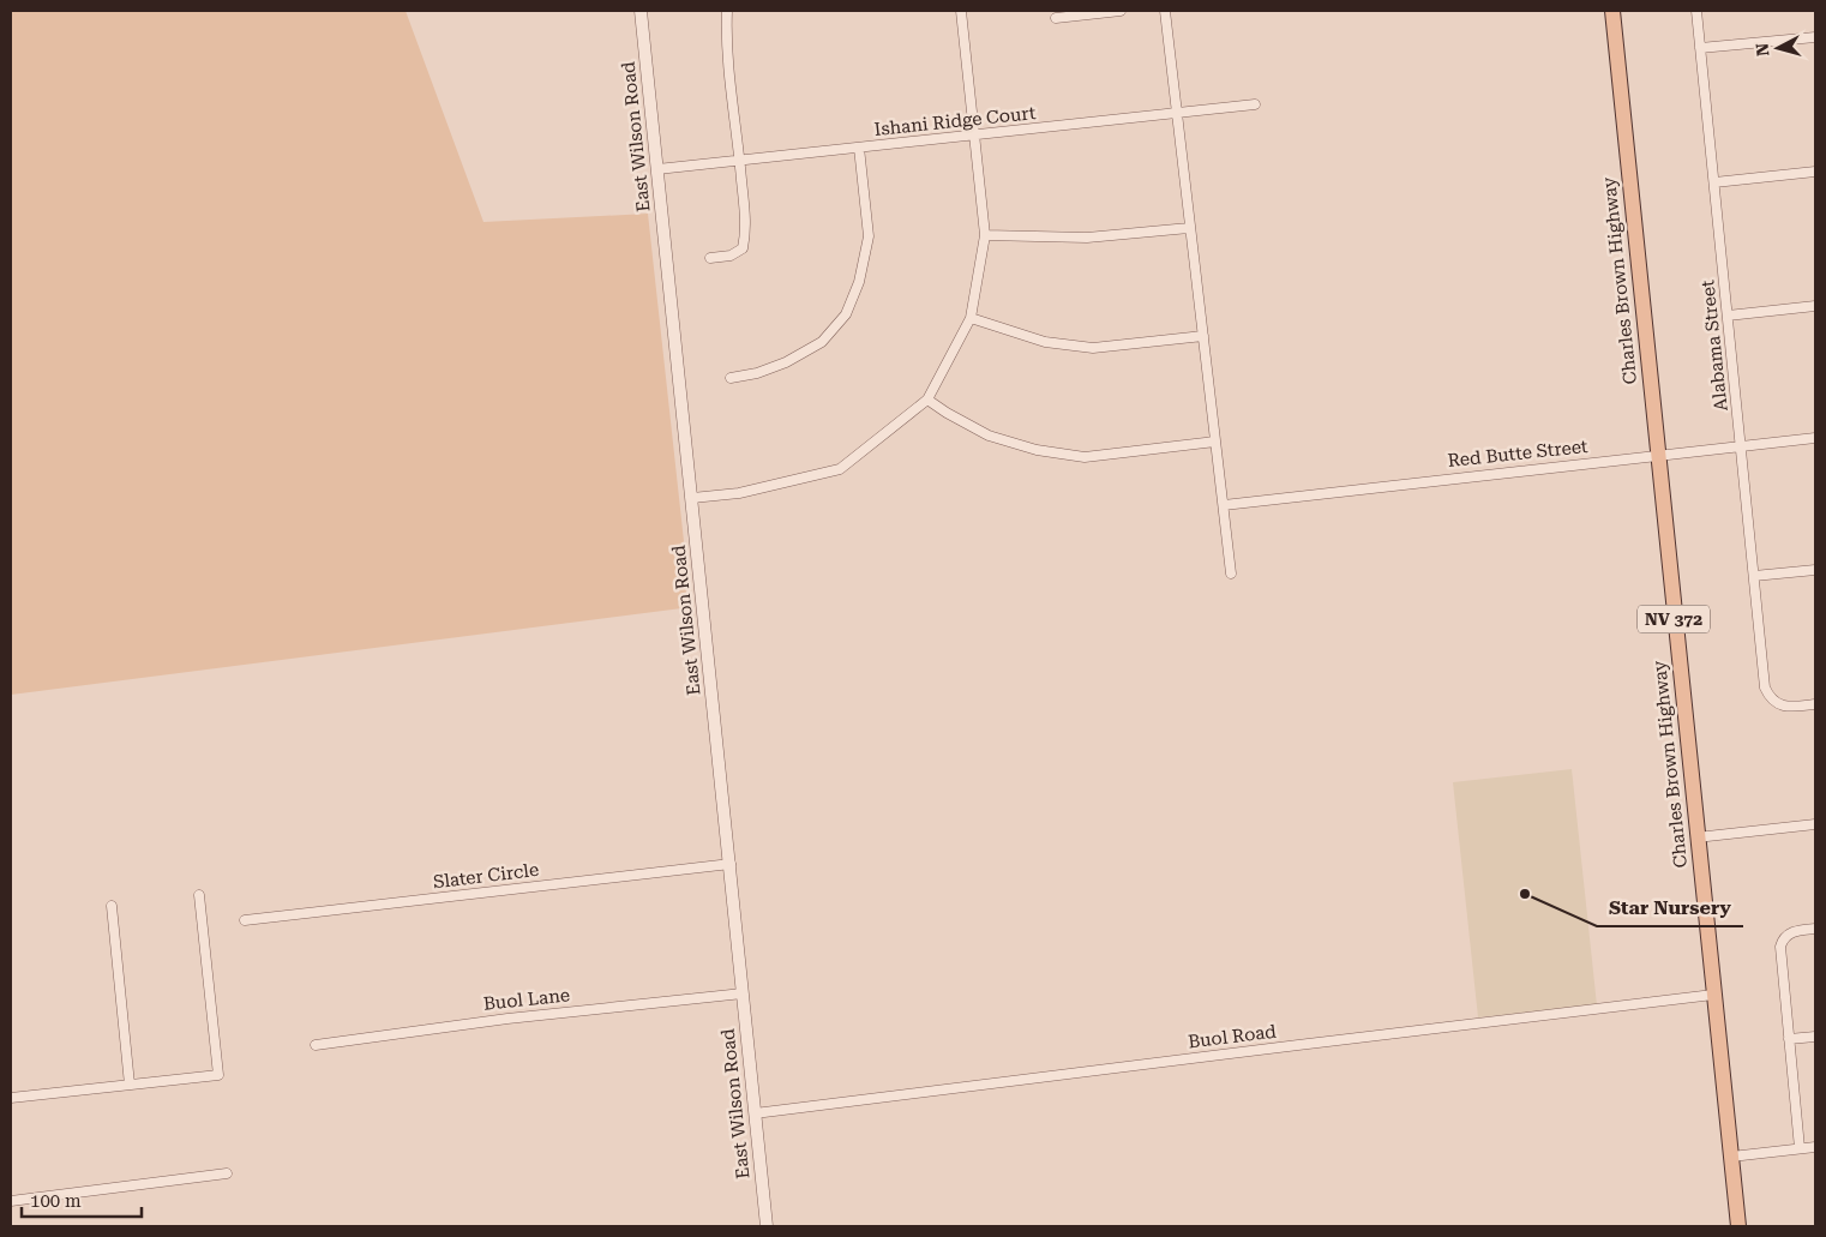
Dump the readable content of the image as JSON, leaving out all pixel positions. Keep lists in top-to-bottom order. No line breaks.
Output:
{"streets":{"main road":["Charles Brown Highway","NV 372"],"street":["Ishani Ridge Court","East Wilson Road","Alabama Street","Red Butte Street","Slater Circle","Buol Lane","Buol Road"]},"crossings":[["Ishani Ridge Court","East Wilson Road"],["East Wilson Road","Slater Circle"],["East Wilson Road","Buol Lane"],["East Wilson Road","Buol Road"],["Charles Brown Highway","Red Butte Street"],["Charles Brown Highway","Buol Road"],["Alabama Street","Red Butte Street"]],"places":["Star Nursery"],"scale_bar":"100 m","north":"left"}
